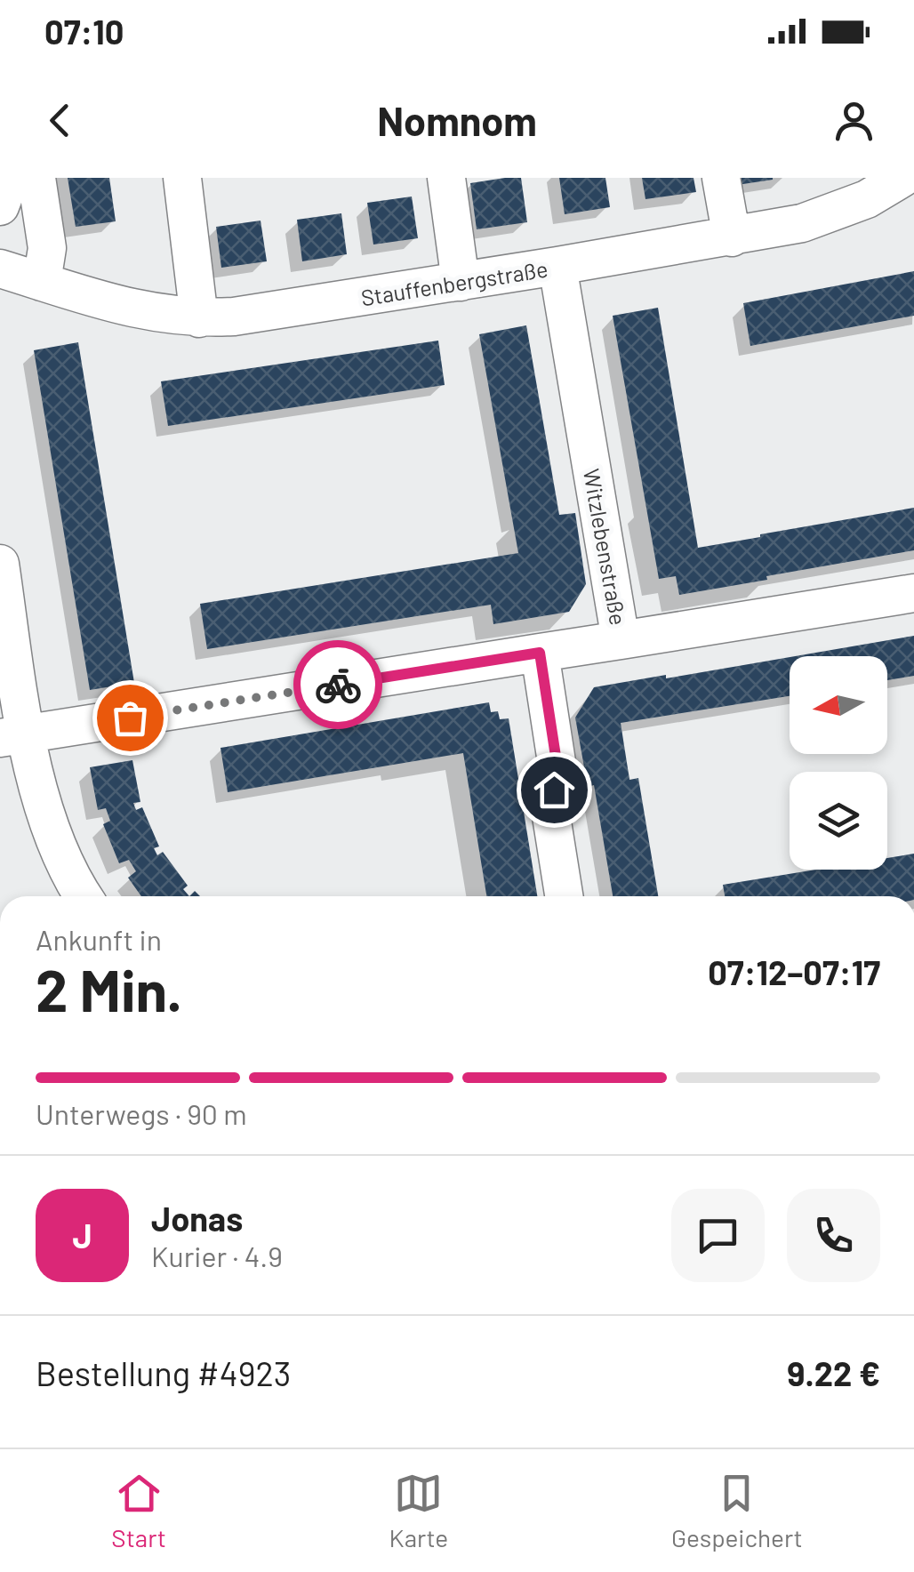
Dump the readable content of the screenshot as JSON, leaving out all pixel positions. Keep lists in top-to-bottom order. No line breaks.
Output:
{"streets":{"street":["Stauffenbergstraße","Witzlebenstraße"]},"crossings":[["Stauffenbergstraße","Witzlebenstraße"]],"north":"left","page":{"status":"07:10","header":"Nomnom","heading":["2 Min.","Ankunft in","07:12–07:17"],"panel":["Jonas","Kurier · 4.9","Bestellung #4923","9.22 €"],"bar":"Unterwegs · 90 m","round":"J","tabs":["Start","Karte","Gespeichert"]}}
